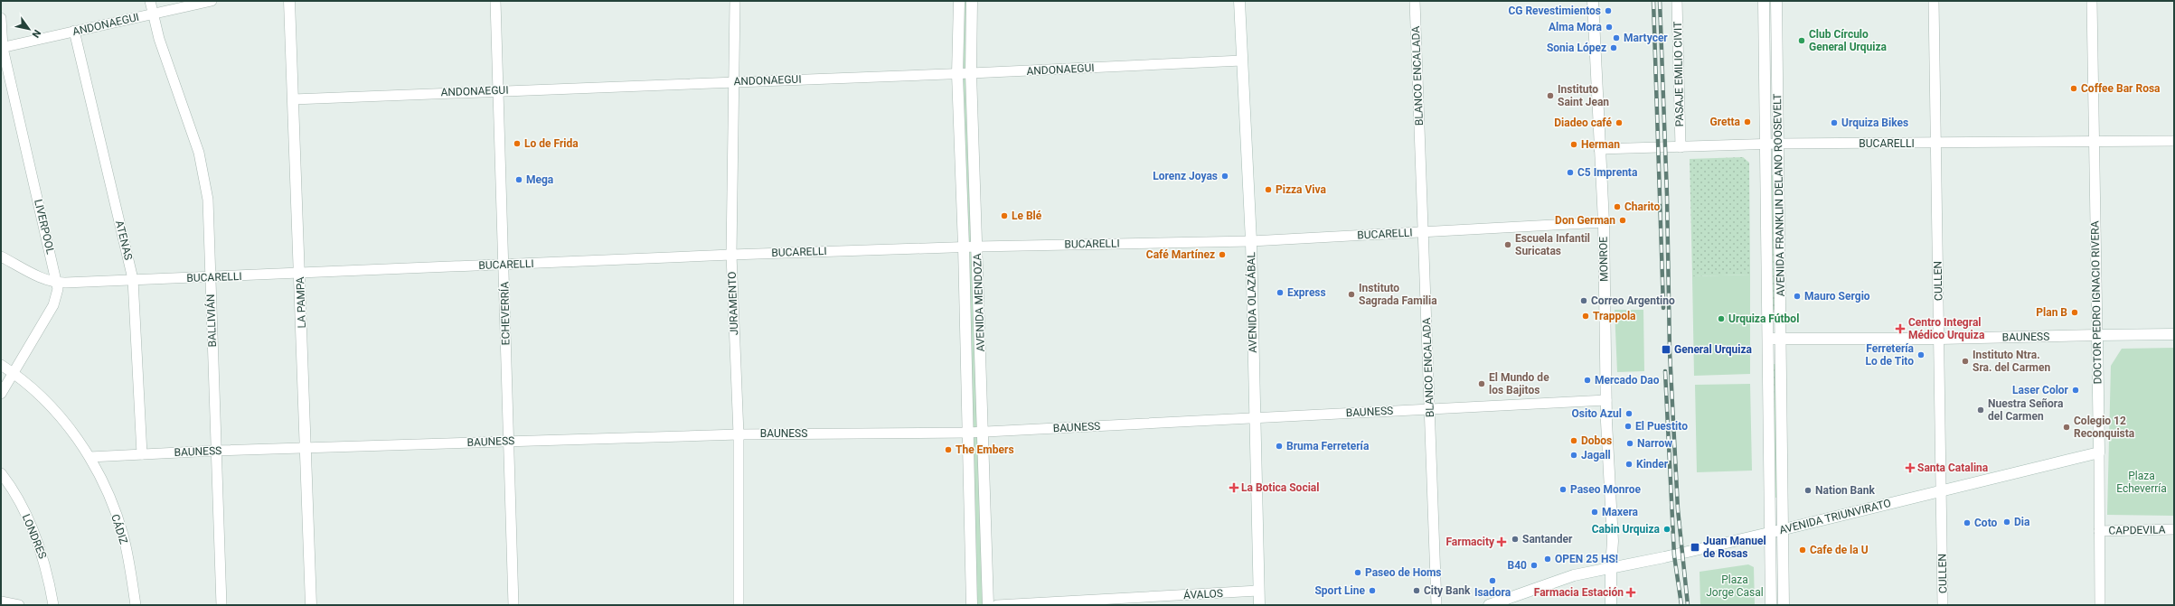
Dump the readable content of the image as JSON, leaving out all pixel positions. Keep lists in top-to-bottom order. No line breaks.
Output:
{"streets":{"street":["ANDONAEGUI","PASAJE EMILIO CIVIT","BLANCO ENCALADA","BUCARELLI","AVENIDA FRANKLIN DELANO ROOSEVELT","LIVERPOOL","ATENAS","MONROE","CULLEN","LA PAMPA","AVENIDA MENDOZA","AVENIDA OLAZÁBAL","DOCTOR PEDRO IGNACIO RIVERA","JURAMENTO","ECHEVERRÍA","BALLIVIÁN","BAUNESS","AVENIDA TRIUNVIRATO","CÁDIZ","CAPDEVILA","LONDRES","ÁVALOS"]},"crossings":[["ANDONAEGUI","LIVERPOOL"],["ANDONAEGUI","ATENAS"],["ANDONAEGUI","LA PAMPA"],["ANDONAEGUI","AVENIDA MENDOZA"],["ANDONAEGUI","AVENIDA OLAZÁBAL"],["ANDONAEGUI","JURAMENTO"],["ANDONAEGUI","ECHEVERRÍA"],["ANDONAEGUI","BALLIVIÁN"],["PASAJE EMILIO CIVIT","BUCARELLI"],["BLANCO ENCALADA","BUCARELLI"],["BLANCO ENCALADA","BAUNESS"],["BUCARELLI","AVENIDA FRANKLIN DELANO ROOSEVELT"],["BUCARELLI","LIVERPOOL"],["BUCARELLI","ATENAS"],["BUCARELLI","MONROE"],["BUCARELLI","CULLEN"],["BUCARELLI","LA PAMPA"],["BUCARELLI","AVENIDA MENDOZA"],["BUCARELLI","AVENIDA OLAZÁBAL"],["BUCARELLI","DOCTOR PEDRO IGNACIO RIVERA"],["BUCARELLI","JURAMENTO"],["BUCARELLI","ECHEVERRÍA"],["BUCARELLI","BALLIVIÁN"],["AVENIDA FRANKLIN DELANO ROOSEVELT","BAUNESS"],["AVENIDA FRANKLIN DELANO ROOSEVELT","AVENIDA TRIUNVIRATO"],["ATENAS","BAUNESS"],["MONROE","BAUNESS"],["MONROE","AVENIDA TRIUNVIRATO"],["CULLEN","BAUNESS"],["CULLEN","AVENIDA TRIUNVIRATO"],["LA PAMPA","BAUNESS"],["AVENIDA MENDOZA","BAUNESS"],["AVENIDA OLAZÁBAL","BAUNESS"],["AVENIDA OLAZÁBAL","ÁVALOS"],["DOCTOR PEDRO IGNACIO RIVERA","BAUNESS"],["DOCTOR PEDRO IGNACIO RIVERA","AVENIDA TRIUNVIRATO"],["DOCTOR PEDRO IGNACIO RIVERA","CAPDEVILA"],["JURAMENTO","BAUNESS"],["ECHEVERRÍA","BAUNESS"],["BALLIVIÁN","BAUNESS"],["BAUNESS","CÁDIZ"]],"parks":["Plaza Echeverría","Plaza Jorge Casal"],"places":{"other":["CG Revestimientos","Alma Mora","Martycer","Club Círculo General Urquiza","Sonia López","Coffee Bar Rosa","Instituto Saint Jean","Gretta","Diadeo café","Urquiza Bikes","Lo de Frida","Herman","C5 Imprenta","Lorenz Joyas","Mega","Pizza Viva","Charito","Le Blé","Don German","Escuela Infantil Suricatas","Café Martínez","Express","Instituto Sagrada Familia","Mauro Sergio","Correo Argentino","Plan B","Trappola","Urquiza Fútbol","Ferretería Lo de Tito","Instituto Ntra. Sra. del Carmen","Mercado Dao","El Mundo de los Bajitos","Laser Color","Nuestra Señora del Carmen","Osito Azul","El Puestito","Colegio 12 Reconquista","Dobos","Narrow","Bruma Ferretería","The Embers","Jagall","Kinder","Paseo Monroe","Nation Bank","Maxera","Dia","Coto","Cabin Urquiza","Santander","Cafe de la U","OPEN 25 HS!","B40","Paseo de Homs","Isadora","Sport Line","City Bank"],"health":["Centro Integral Médico Urquiza","Santa Catalina","La Botica Social","Farmacity","Farmacia Estación"],"transit":["General Urquiza","Juan Manuel de Rosas"]},"north":"bottom right"}
